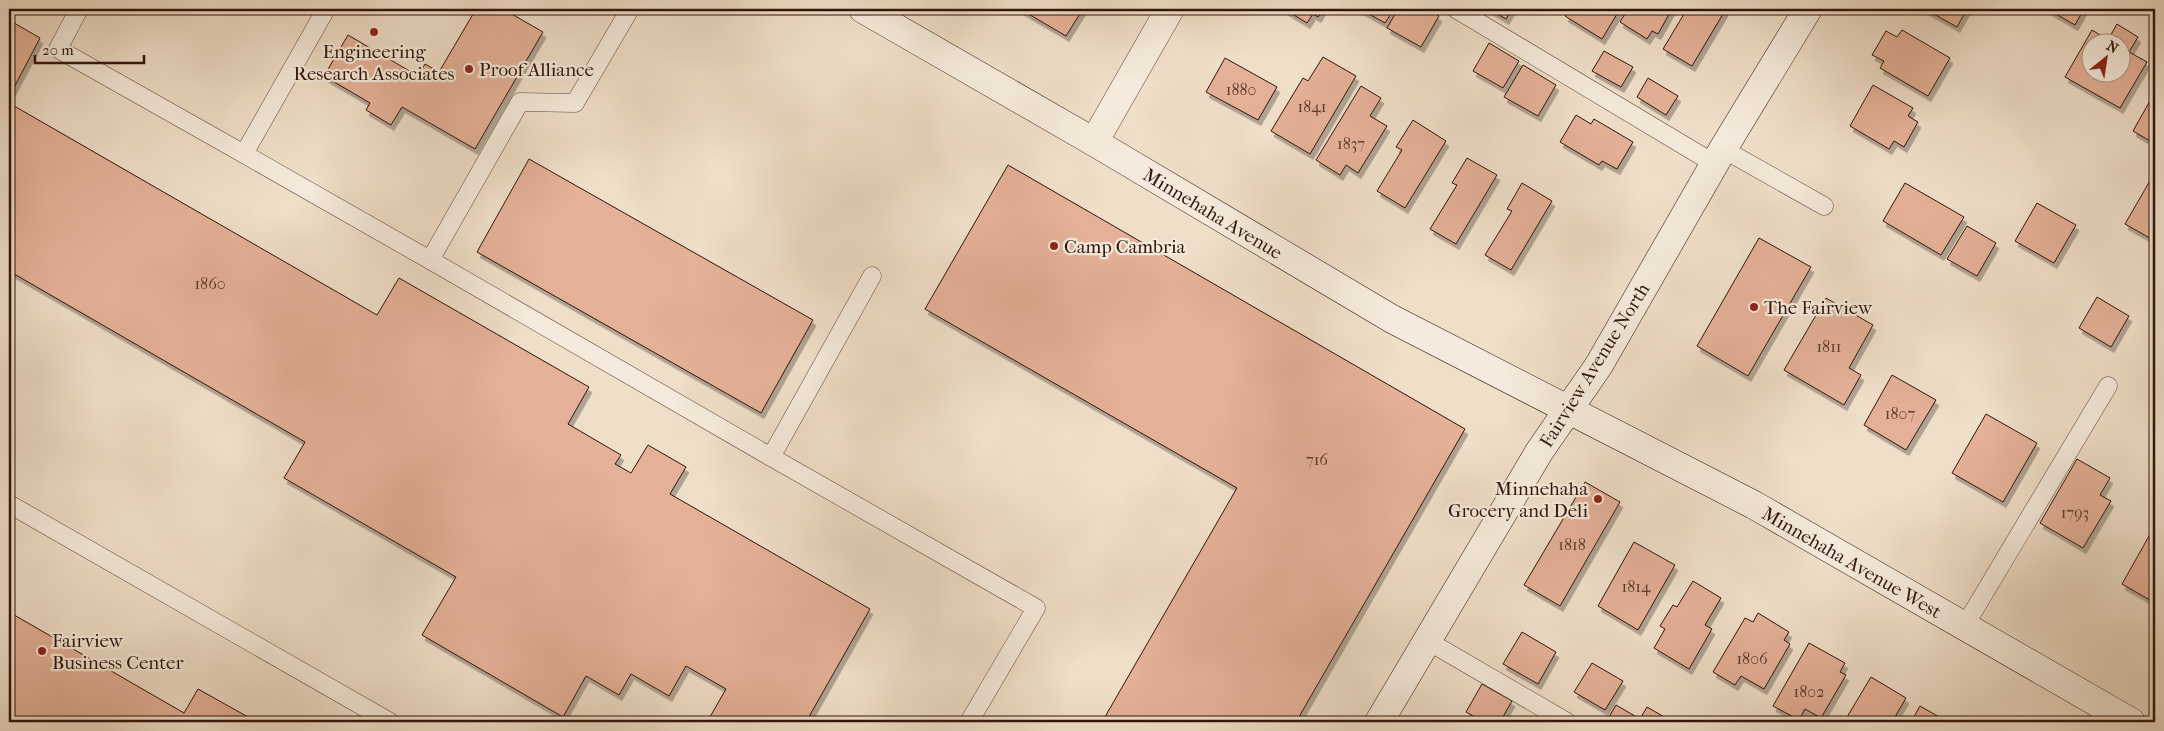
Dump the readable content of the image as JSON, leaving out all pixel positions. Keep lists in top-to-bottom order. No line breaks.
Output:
{"streets":{"street":["Minnehaha Avenue","Fairview Avenue North","Minnehaha Avenue West"]},"crossings":[["Minnehaha Avenue","Fairview Avenue North"],["Minnehaha Avenue","Minnehaha Avenue West"],["Fairview Avenue North","Minnehaha Avenue West"]],"places":["Engineering Research Associates","Proof Alliance","Camp Cambria","The Fairview","Minnehaha Grocery and Deli","Fairview Business Center"],"house_numbers":["1880","1841","1837","1860","1811","1807","716","1793","1818","1814","1806","1802"],"scale_bar":"20 m","north":"top right"}
